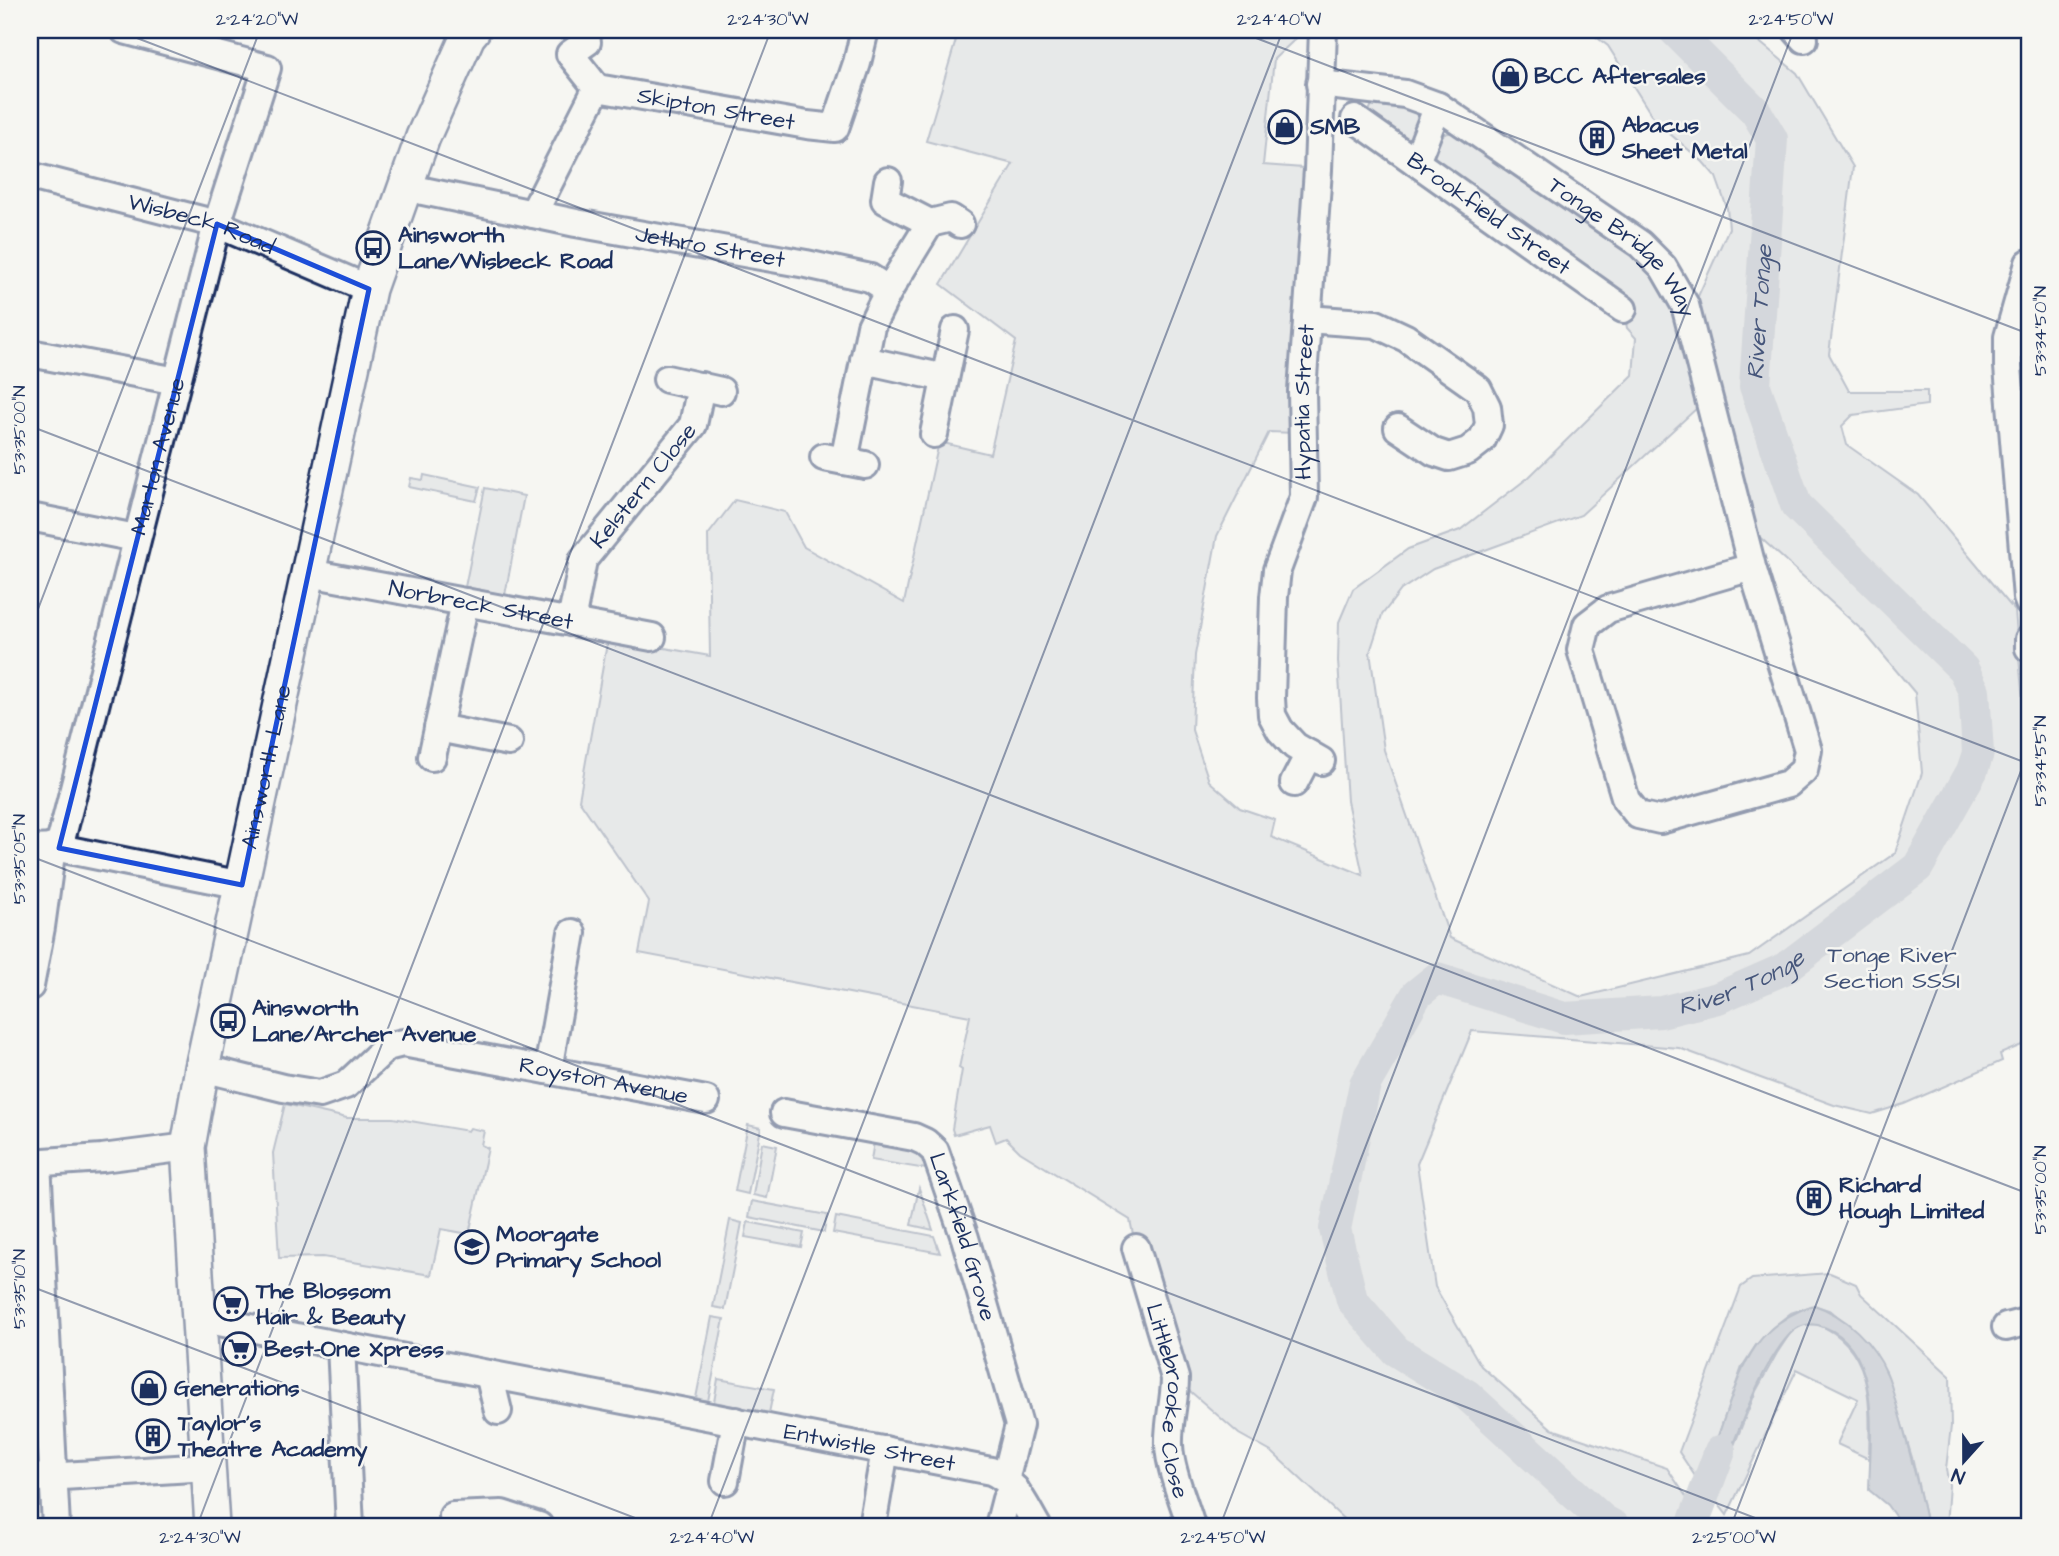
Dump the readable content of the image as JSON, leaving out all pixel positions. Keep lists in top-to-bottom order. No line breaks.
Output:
{"streets":{"main road":["Ainsworth Lane"],"street":["Skipton Street","Brookfield Street","Wisbeck Road","Jethro Street","Tonge Bridge Way","Hypatia Street","Marton Avenue","Kelstern Close","Norbreck Street","Royston Avenue","Larkfield Grove","Littlebrooke Close","Entwistle Street"]},"crossings":[["Wisbeck Road","Marton Avenue"],["Wisbeck Road","Ainsworth Lane"],["Jethro Street","Ainsworth Lane"],["Tonge Bridge Way","Hypatia Street"],["Kelstern Close","Norbreck Street"],["Norbreck Street","Ainsworth Lane"],["Ainsworth Lane","Royston Avenue"],["Ainsworth Lane","Entwistle Street"],["Larkfield Grove","Entwistle Street"]],"water":["River Tonge"],"parks":["Tonge River Section SSSI"],"places":{"shop":["BCC Aftersales","SMB","Generations"],"building":["Abacus Sheet Metal","Richard Hough Limited","Taylor's Theatre Academy"],"bus stop":["Ainsworth Lane/Wisbeck Road","Ainsworth Lane/Archer Avenue"],"school or university":["Moorgate Primary School"],"supermarket":["The Blossom Hair & Beauty","Best-One Xpress"]},"north":"bottom","coordinates":["2°24'20\"W","2°24'30\"W","2°24'40\"W","2°24'50\"W","53°34'50\"N","53°35'00\"N","53°34'55\"N","53°35'05\"N","53°35'10\"N","2°25'00\"W"]}
